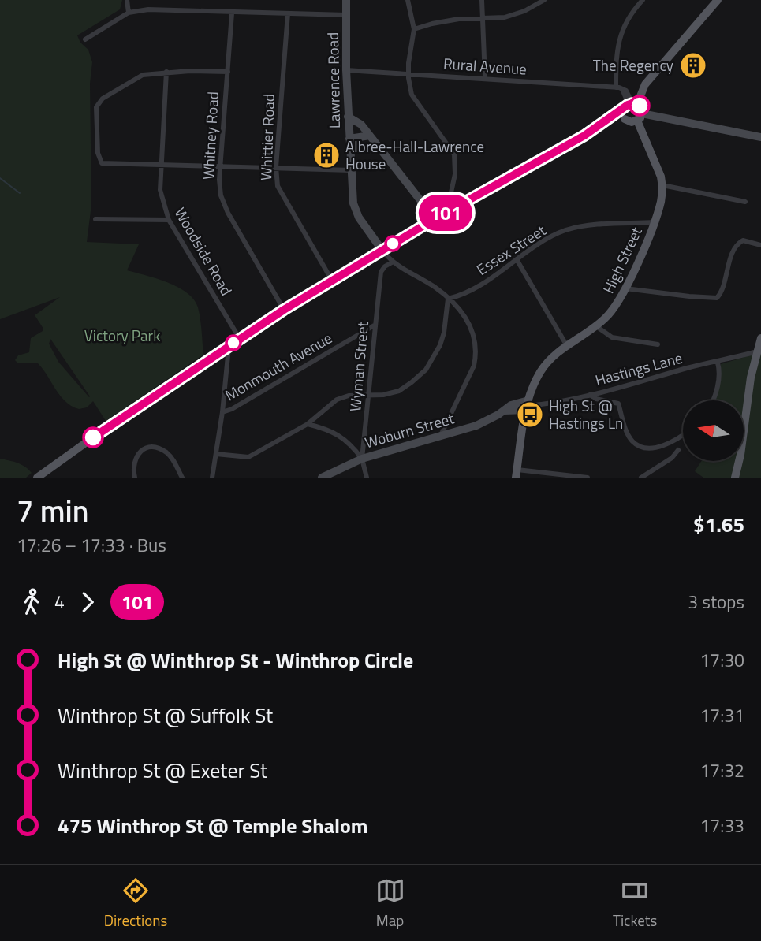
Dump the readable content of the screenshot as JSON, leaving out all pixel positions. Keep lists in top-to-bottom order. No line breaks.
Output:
{"streets":{"main road":["High Street"],"street":["Rural Avenue","Lawrence Road","Whitney Road","Whittier Road","Essex Street","Woodside Road","Monmouth Avenue","Wyman Street","Hastings Lane","Woburn Street"]},"crossings":[["Rural Avenue","Lawrence Road"],["Essex Street","High Street"],["High Street","Hastings Lane"],["High Street","Woburn Street"],["Monmouth Avenue","Wyman Street"],["Wyman Street","Woburn Street"],["Hastings Lane","Woburn Street"]],"parks":["Victory Park"],"places":{"building":["The Regency","Albree-Hall-Lawrence House"],"bus stop":["High St @ Hastings Ln"]},"lines":["bus line 101"],"north":"left","page":{"on_map":"101","heading":["7 min","17:26 – 17:33 · Bus","$1.65"],"legs":["4","101","3 stops"],"list":[{"name":"High St @ Winthrop St - Winthrop Circle","value":"17:30"},{"name":"Winthrop St @ Suffolk St","value":"17:31"},{"name":"Winthrop St @ Exeter St","value":"17:32"},{"name":"475 Winthrop St @ Temple Shalom","value":"17:33"}],"tabs":["Directions","Map","Tickets"]}}
